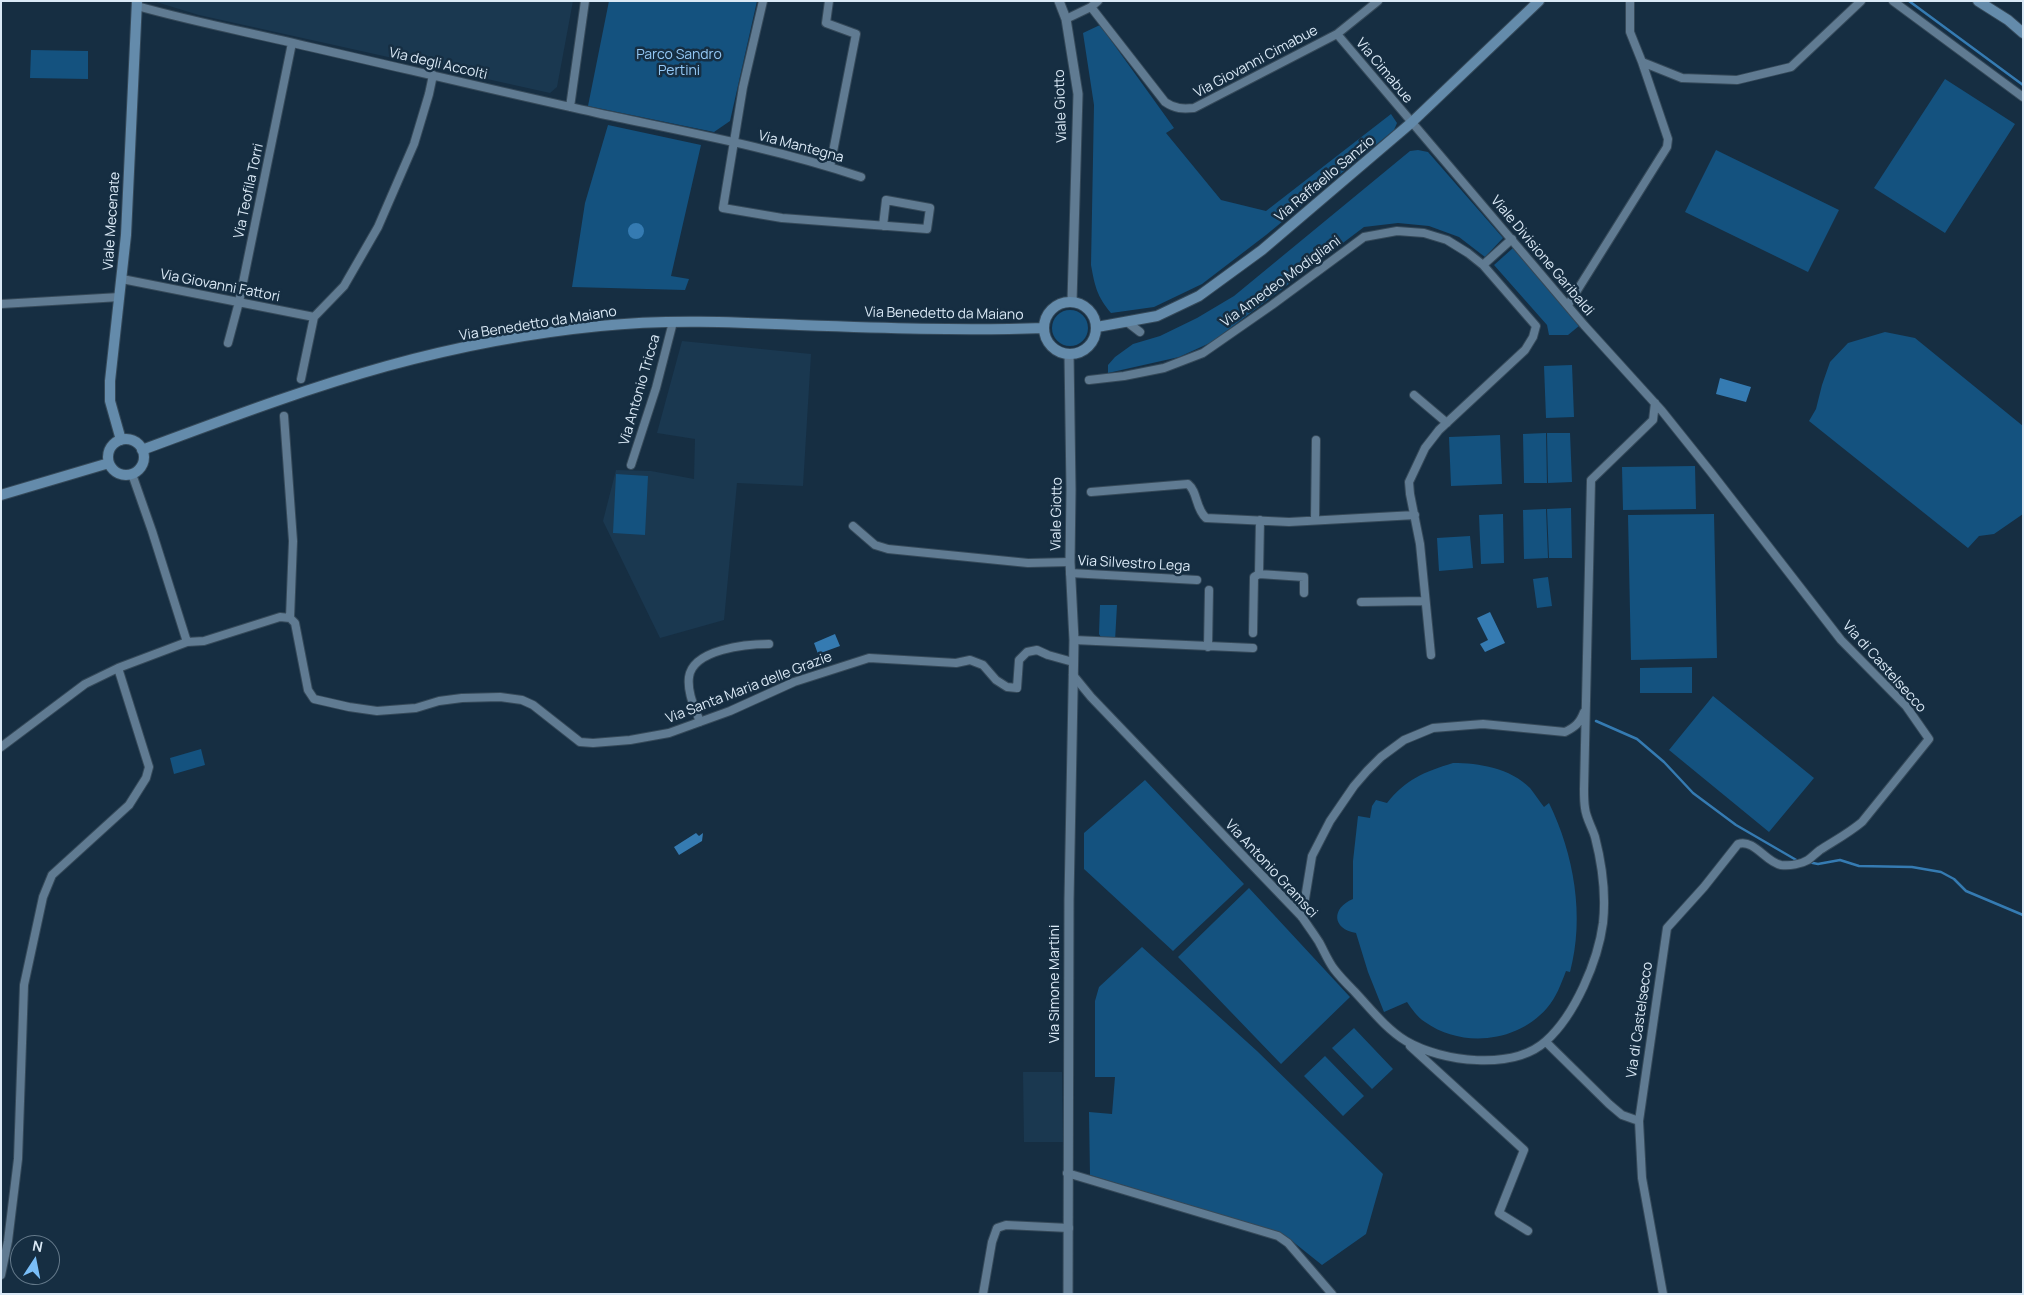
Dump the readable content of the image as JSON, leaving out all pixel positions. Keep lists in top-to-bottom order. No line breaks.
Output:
{"streets":{"main road":["Via Raffaello Sanzio","Viale Mecenate","Via Benedetto da Maiano"],"street":["Via Giovanni Cimabue","Via degli Accolti","Via Cimabue","Viale Giotto","Via Mantegna","Via Teofila Torri","Viale Divisione Garibaldi","Via Amedeo Modigliani","Via Giovanni Fattori","Via Antonio Tricca","Via Silvestro Lega","Via di Castelsecco","Via Santa Maria delle Grazie","Via Antonio Gramsci","Via Simone Martini"]},"crossings":[["Via Giovanni Cimabue","Via Cimabue"],["Via degli Accolti","Via Mantegna"],["Via degli Accolti","Via Teofila Torri"],["Via degli Accolti","Viale Mecenate"],["Via Cimabue","Via Raffaello Sanzio"],["Via Cimabue","Viale Divisione Garibaldi"],["Viale Giotto","Via Raffaello Sanzio"],["Viale Giotto","Via Benedetto da Maiano"],["Viale Giotto","Via Silvestro Lega"],["Viale Giotto","Via Santa Maria delle Grazie"],["Viale Giotto","Via Antonio Gramsci"],["Viale Giotto","Via Simone Martini"],["Via Raffaello Sanzio","Viale Divisione Garibaldi"],["Via Raffaello Sanzio","Via Benedetto da Maiano"],["Via Teofila Torri","Via Giovanni Fattori"],["Viale Mecenate","Via Giovanni Fattori"],["Viale Mecenate","Via Benedetto da Maiano"],["Viale Divisione Garibaldi","Via di Castelsecco"],["Via Benedetto da Maiano","Via Antonio Tricca"],["Via Antonio Gramsci","Via Simone Martini"]],"parks":["Parco Sandro Pertini"],"north":"top"}
